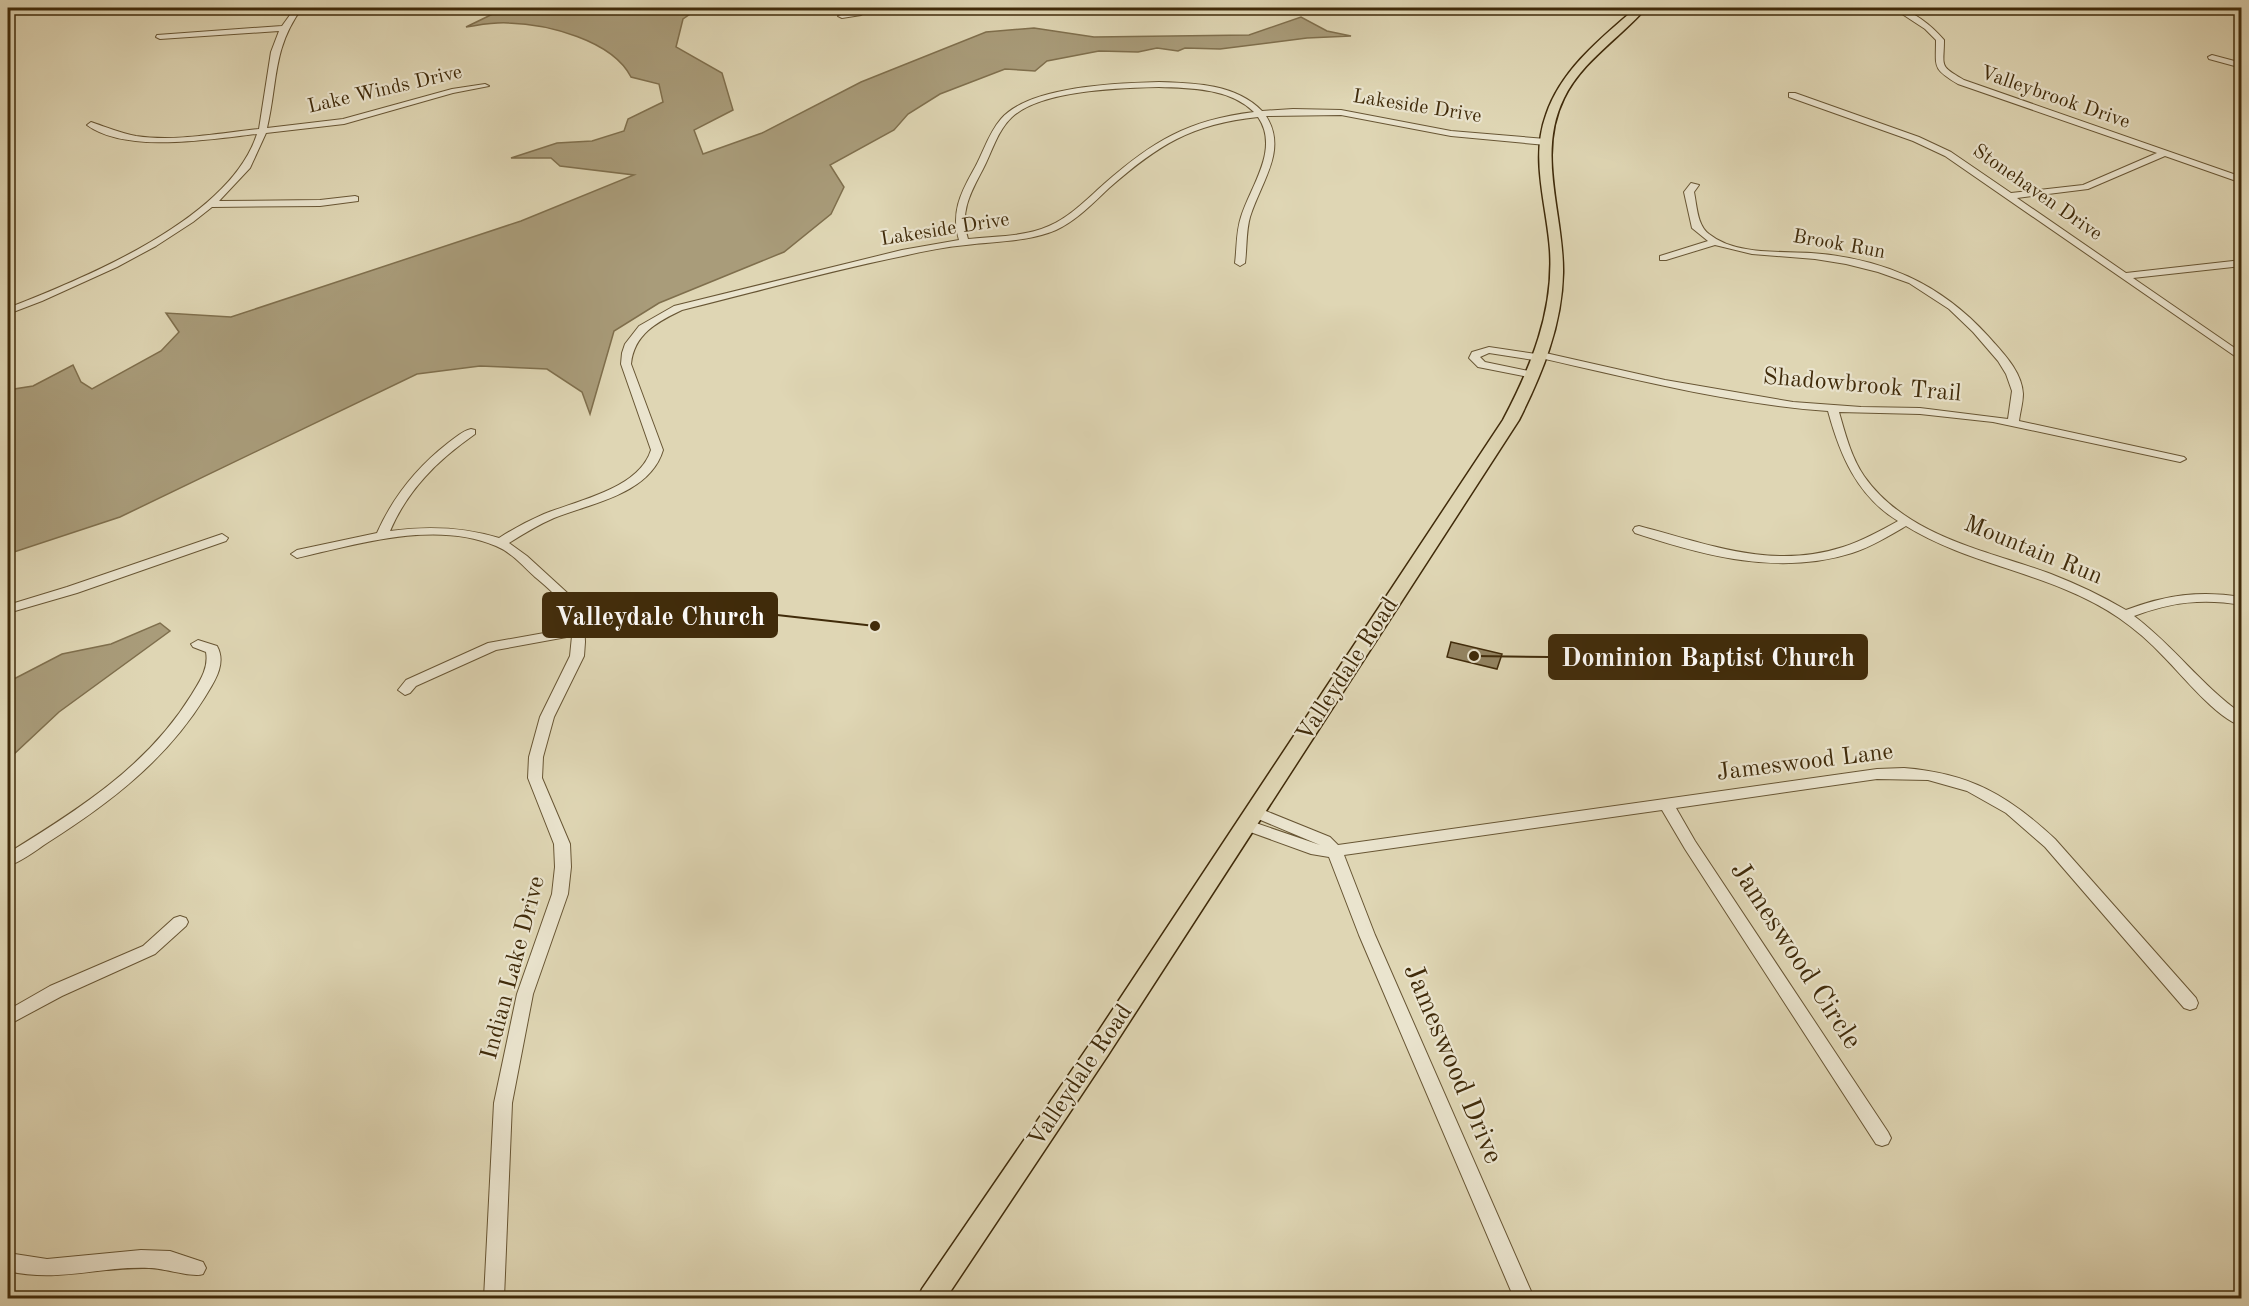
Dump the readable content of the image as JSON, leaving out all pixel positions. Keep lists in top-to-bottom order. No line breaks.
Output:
{"streets":{"main road":["Valleydale Road"],"street":["Lake Winds Drive","Valleybrook Drive","Lakeside Drive","Stonehaven Drive","Brook Run","Shadowbrook Trail","Mountain Run","Jameswood Lane","Jameswood Circle","Indian Lake Drive","Jameswood Drive"]},"crossings":[["Lakeside Drive","Valleydale Road"],["Lakeside Drive","Indian Lake Drive"],["Brook Run","Shadowbrook Trail"],["Shadowbrook Trail","Mountain Run"],["Shadowbrook Trail","Valleydale Road"],["Valleydale Road","Jameswood Lane"],["Jameswood Lane","Jameswood Circle"],["Jameswood Lane","Jameswood Drive"]],"places":["Valleydale Church","Dominion Baptist Church"]}
